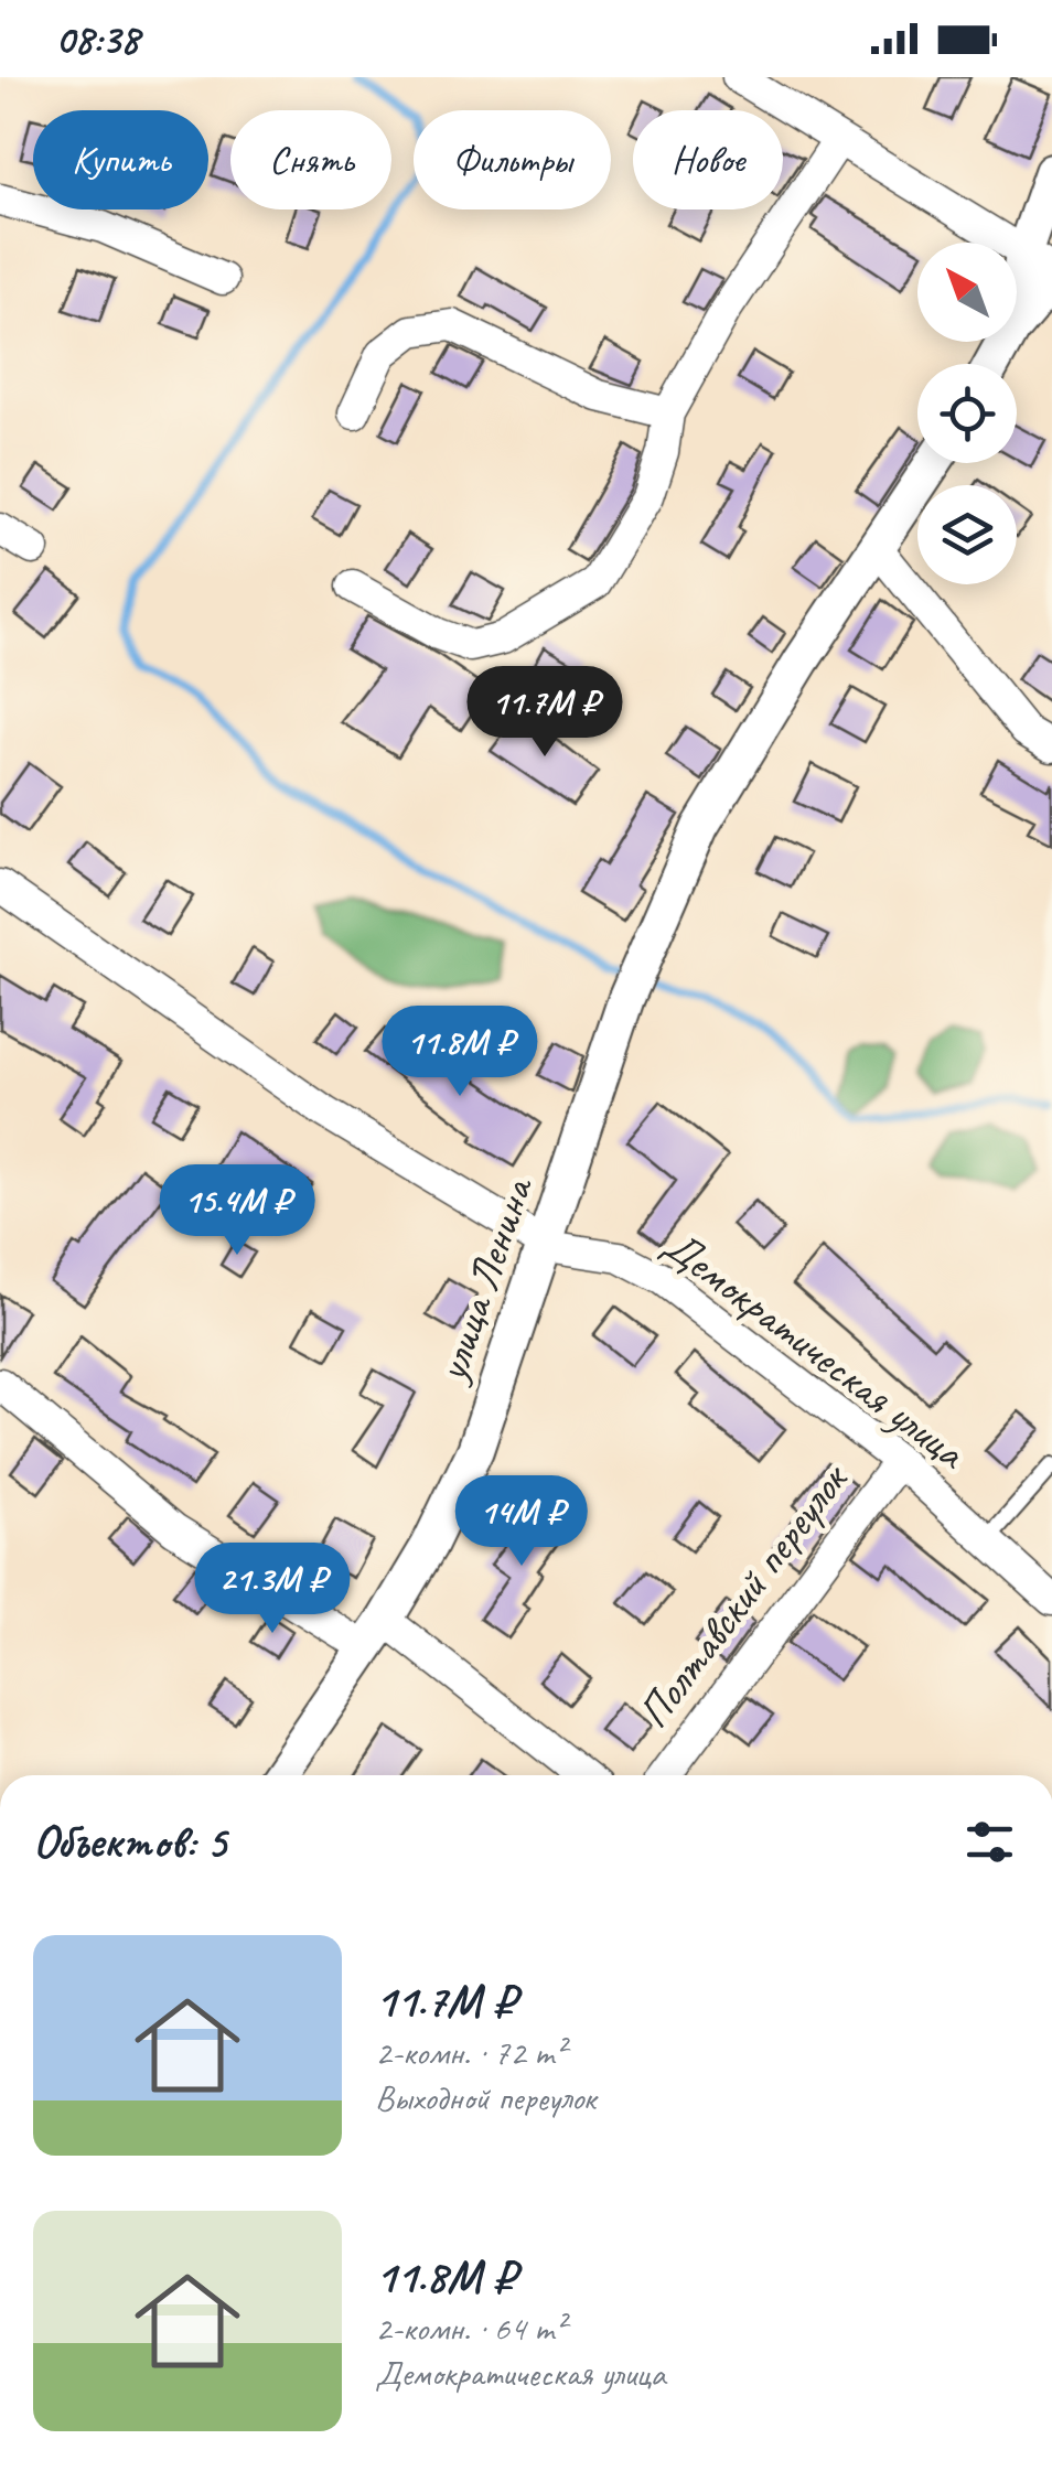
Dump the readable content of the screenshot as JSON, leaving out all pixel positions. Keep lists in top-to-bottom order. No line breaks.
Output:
{"streets":{"street":["улица Ленина","Демократическая улица","Полтавский переулок"]},"crossings":[["улица Ленина","Демократическая улица"],["Демократическая улица","Полтавский переулок"]],"north":"top left","page":{"status":"08:38","chip":["Купить","Снять","Фильтры","Новое"],"price":["11.7M ₽","11.8M ₽","15.4M ₽","14M ₽","21.3M ₽"],"heading":"Объектов: 5","list":[{"name":"11.7M ₽","note":"2-комн. · 72 m² · Выходной переулок"},{"name":"11.8M ₽","note":"2-комн. · 64 m² · Демократическая улица"}]}}
